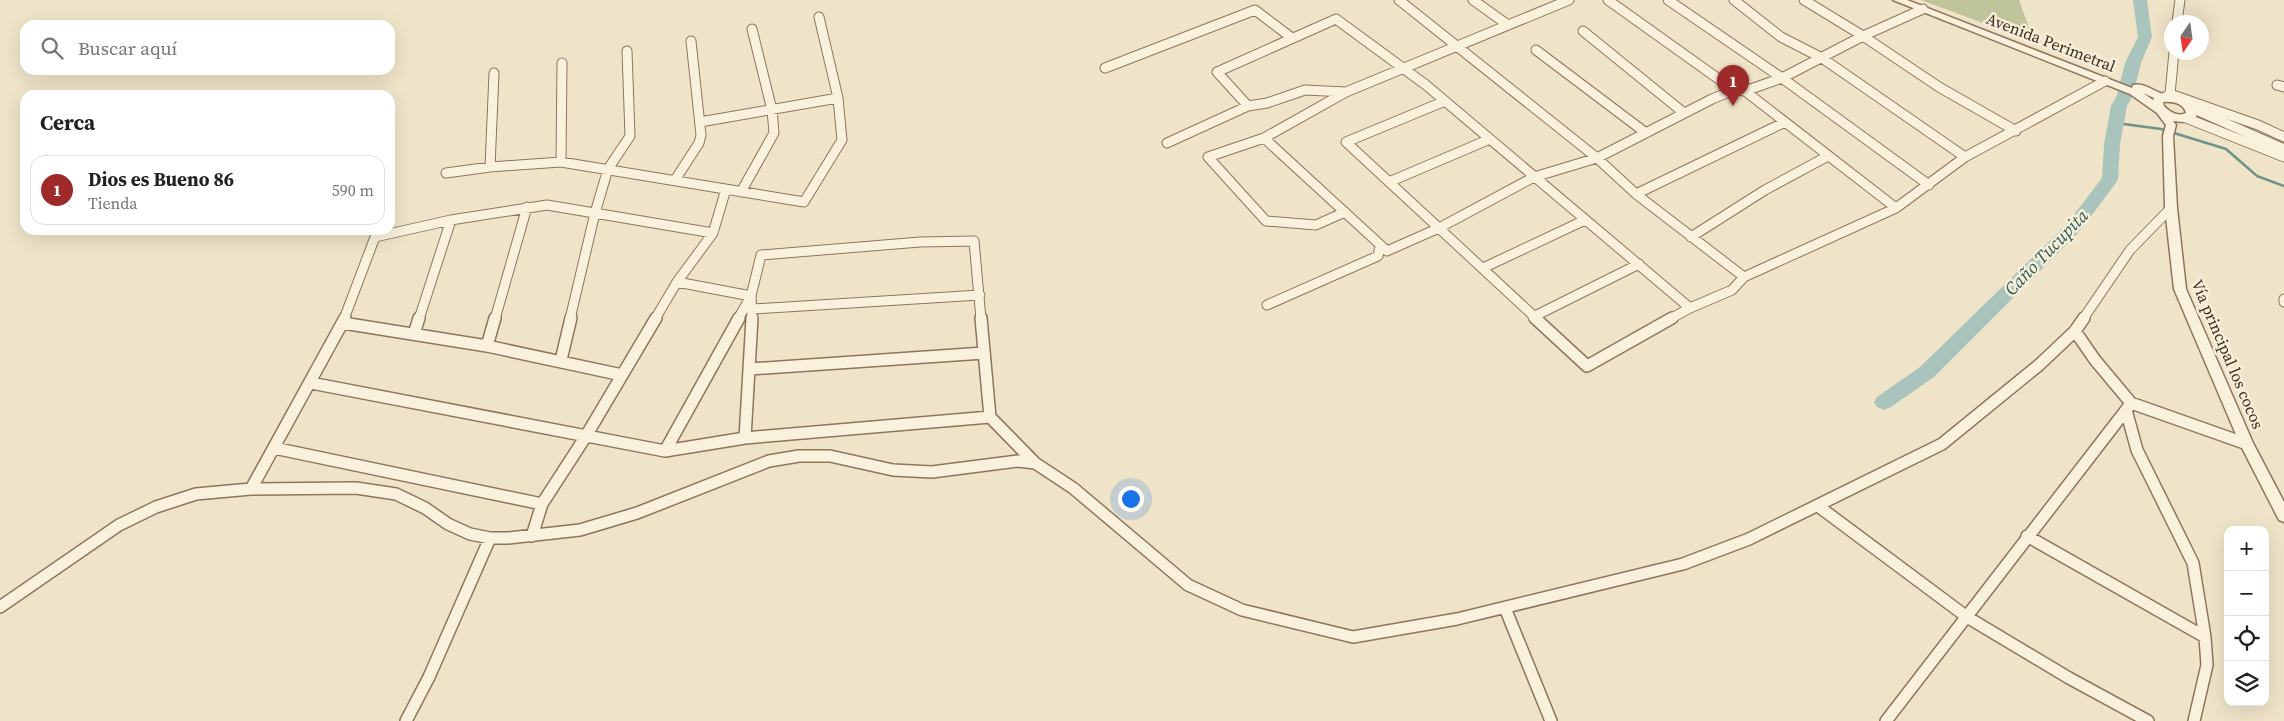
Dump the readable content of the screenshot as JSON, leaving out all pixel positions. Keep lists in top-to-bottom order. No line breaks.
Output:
{"streets":{"street":["Avenida Perimetral","Vía principal los cocos"]},"water":["Caño Tucupita"],"north":"bottom","page":{"search":"Buscar aquí","pins":"1","heading":"Cerca","list":[{"mark":"1","name":"Dios es Bueno 86","note":"Tienda","value":"590 m"}],"map_buttons":["+","−"]}}
